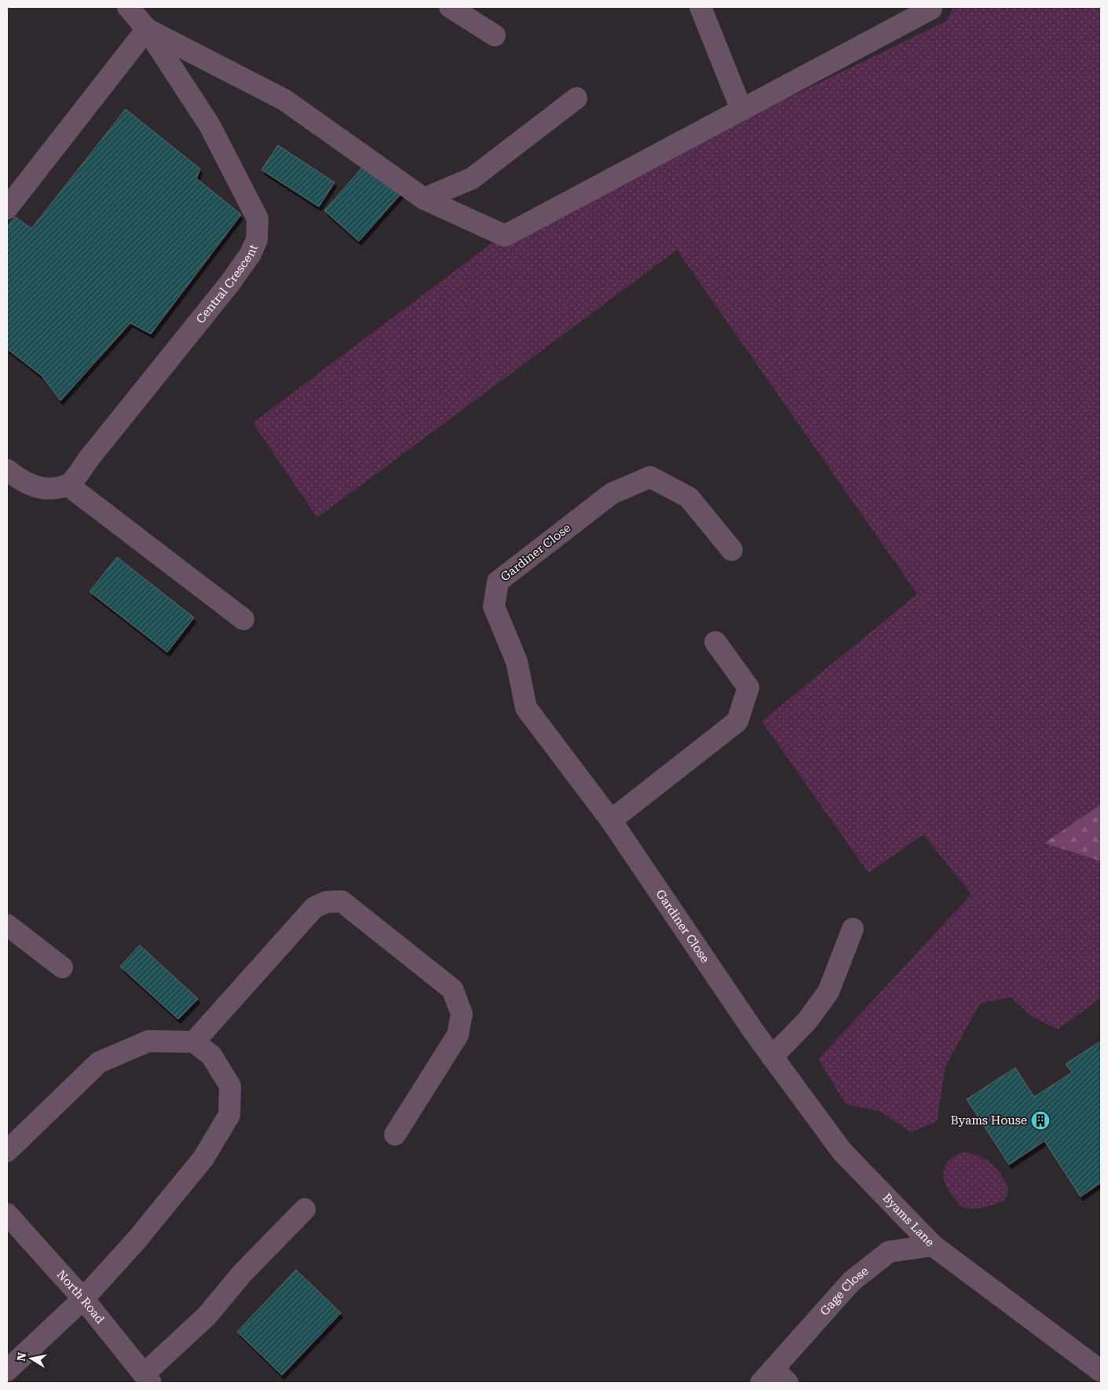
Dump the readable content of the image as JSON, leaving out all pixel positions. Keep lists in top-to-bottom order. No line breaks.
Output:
{"streets":{"street":["Central Crescent","Gardiner Close","Byams Lane","Gage Close","North Road"]},"crossings":[["Gardiner Close","Byams Lane"],["Byams Lane","Gage Close"]],"places":{"building":["Byams House"]},"north":"left"}
